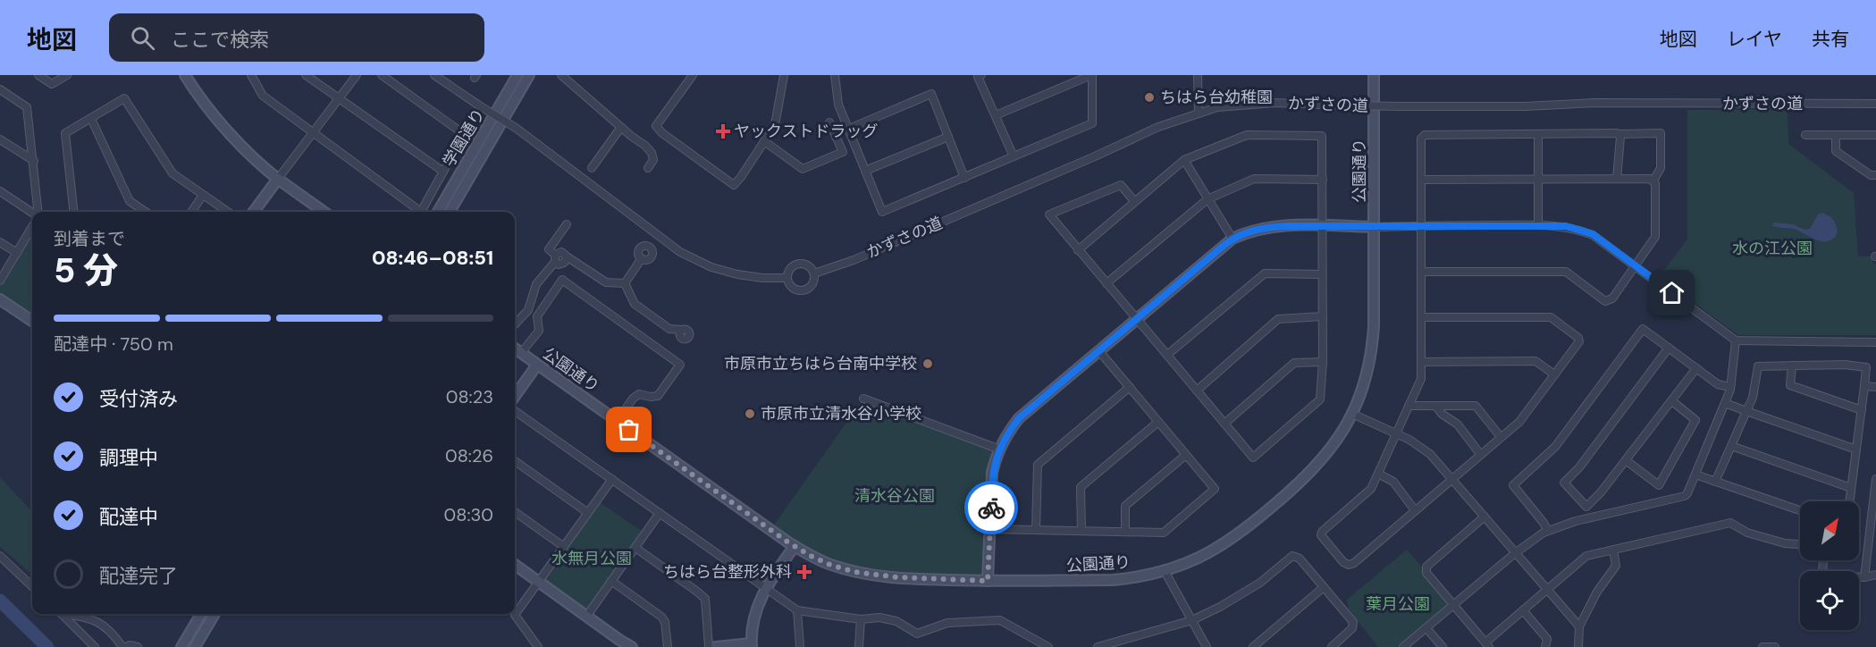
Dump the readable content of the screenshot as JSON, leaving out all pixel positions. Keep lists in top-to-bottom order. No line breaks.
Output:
{"streets":{"street":["かずさの道","学園通り","公園通り"]},"parks":["水の江公園","清水谷公園","水無月公園","葉月公園"],"places":{"other":["ちはら台幼稚園","市原市立ちはら台南中学校","市原市立清水谷小学校"],"health":["ヤックストドラッグ","ちはら台整形外科"]},"north":"top right","page":{"header":"地図","search":"ここで検索","nav":["地図","レイヤ","共有"],"heading":["5 分","到着まで","08:46–08:51"],"bar":"配達中 · 750 m","list":[["受付済み","08:23"],["調理中","08:26"],["配達中","08:30"],"配達完了"]}}
